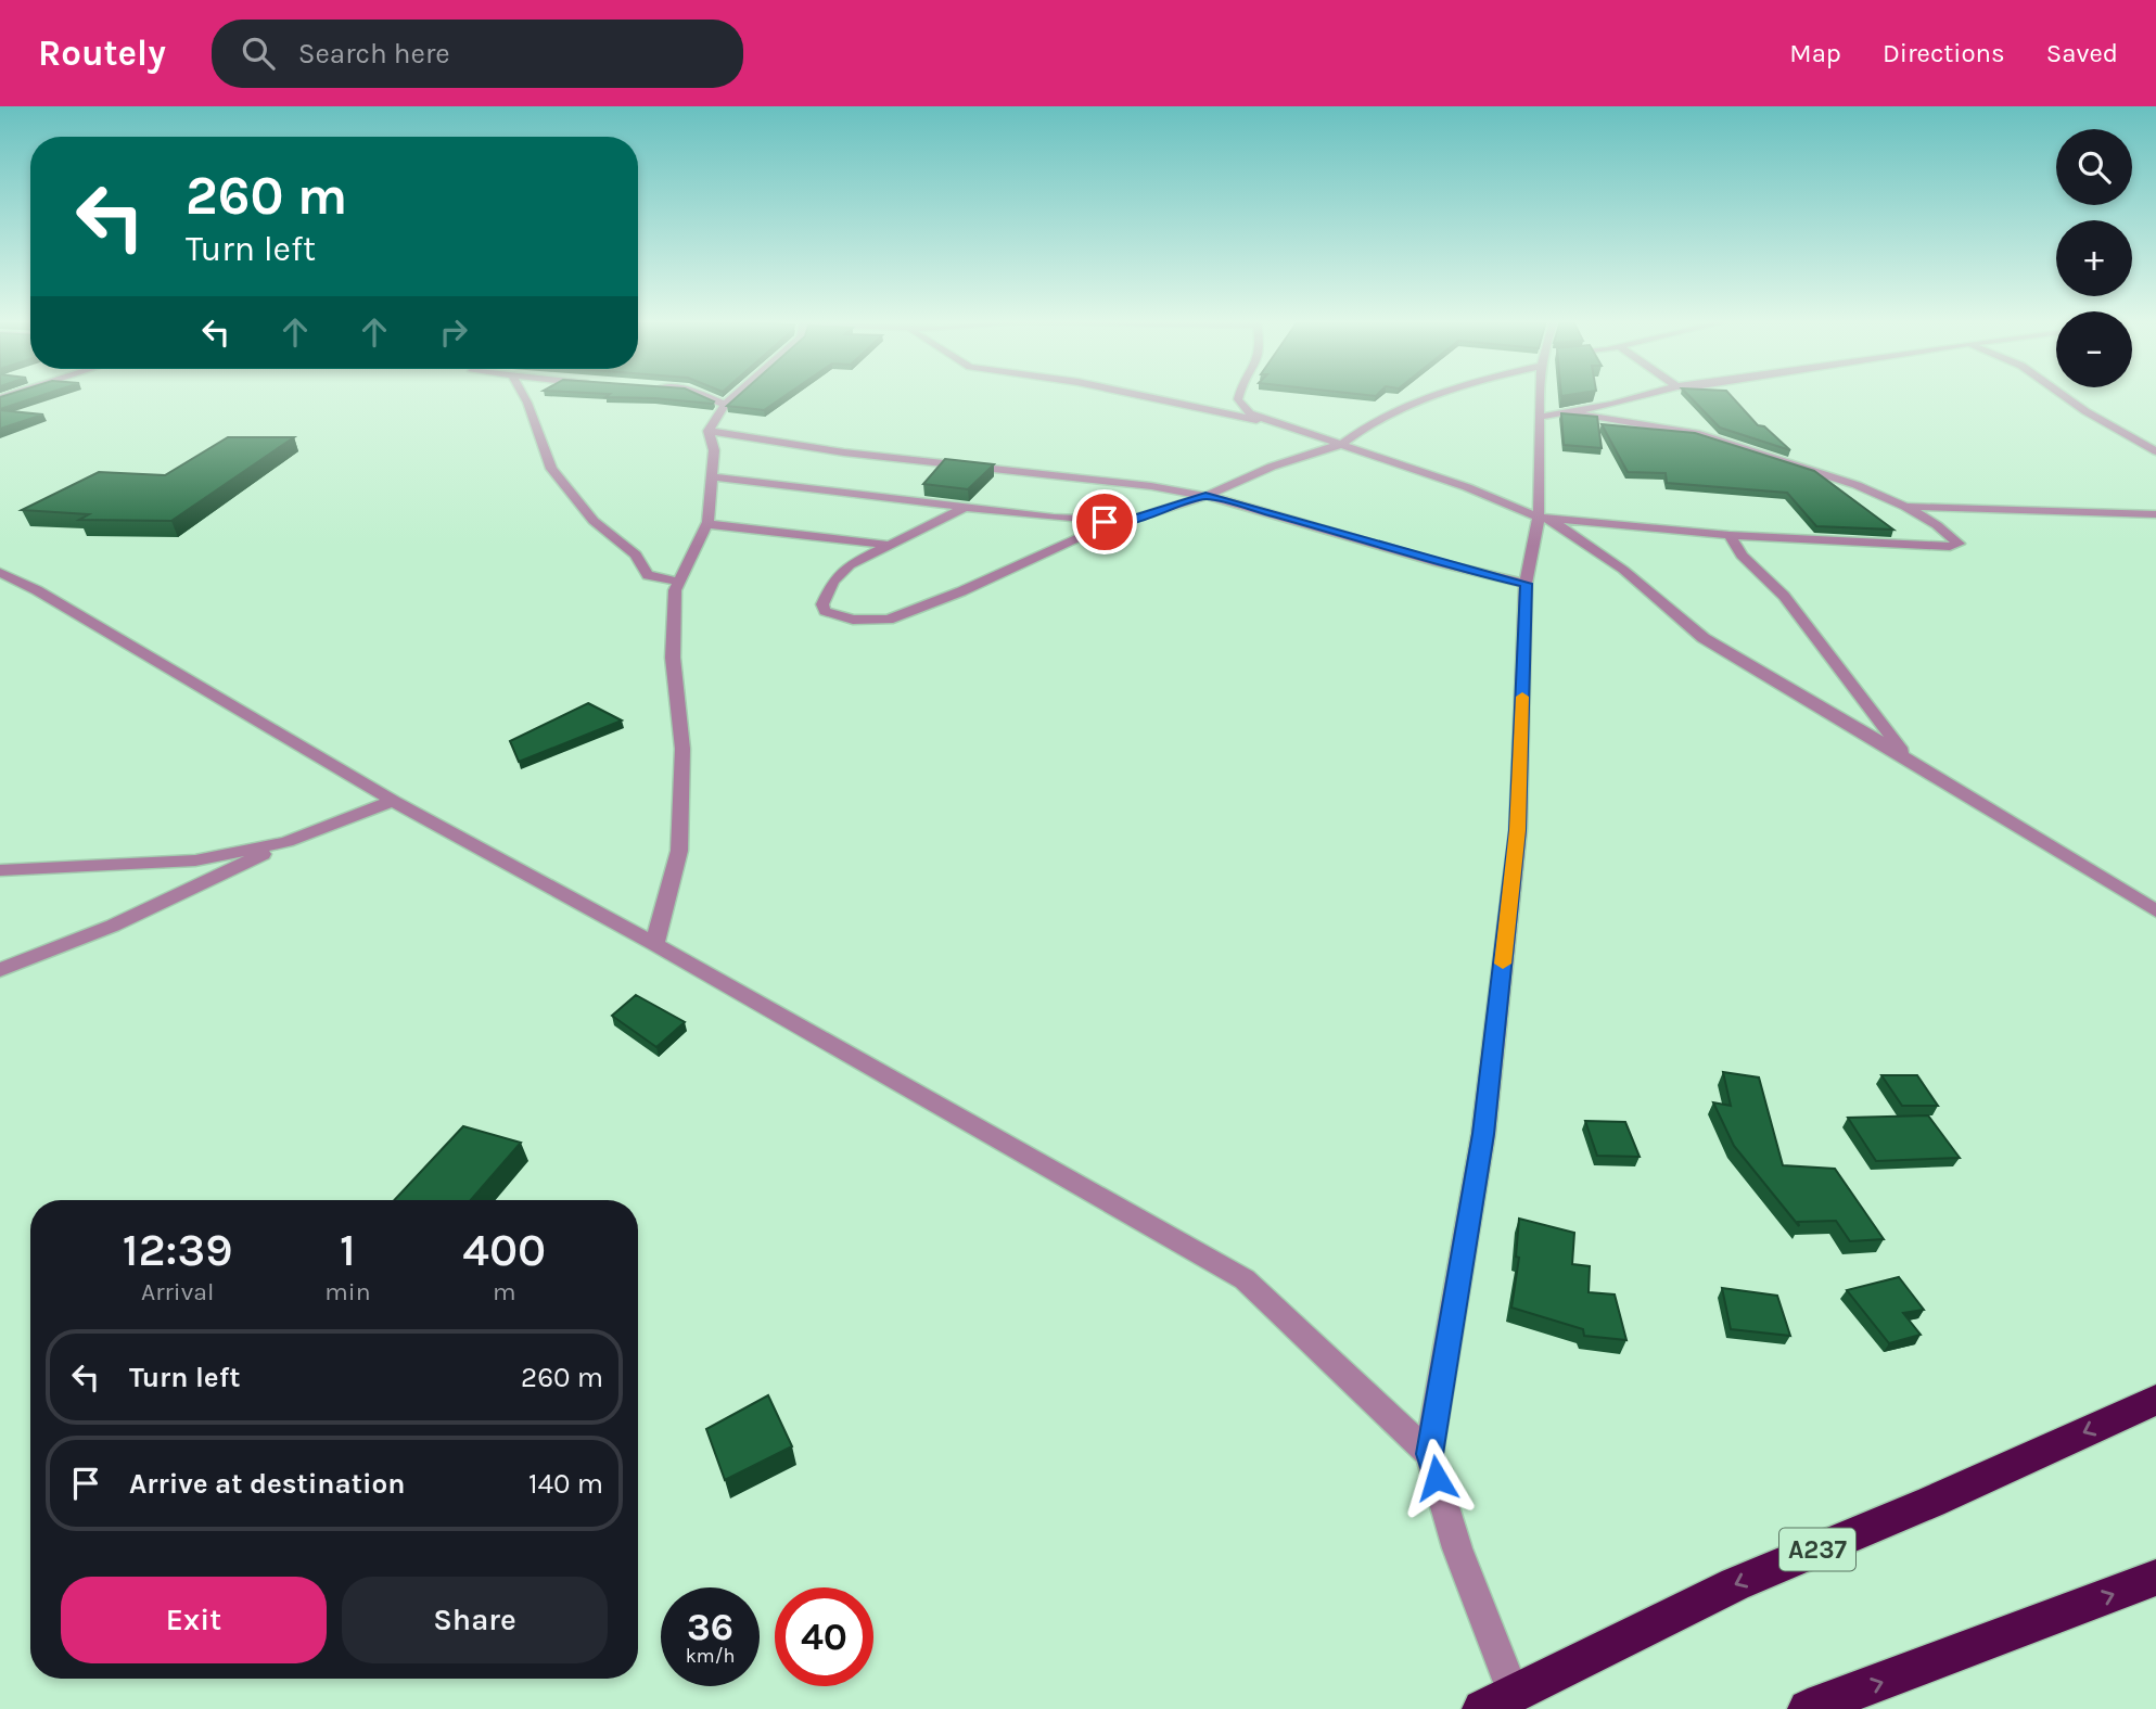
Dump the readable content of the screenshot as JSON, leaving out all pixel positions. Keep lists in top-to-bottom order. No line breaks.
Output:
{"streets":{"highway":["A237"]},"page":{"header":"Routely","search":"Search here","nav":["Map","Directions","Saved"],"map_buttons":["+","−"],"turn":["260 m","Turn left"],"eta":["12:39","Arrival","1","min","400","m"],"list":[{"name":"Turn left","value":"260 m"},{"name":"Arrive at destination","value":"140 m"}],"buttons":["Exit","Share"],"speed":"36 km/h","limit":"40"}}
